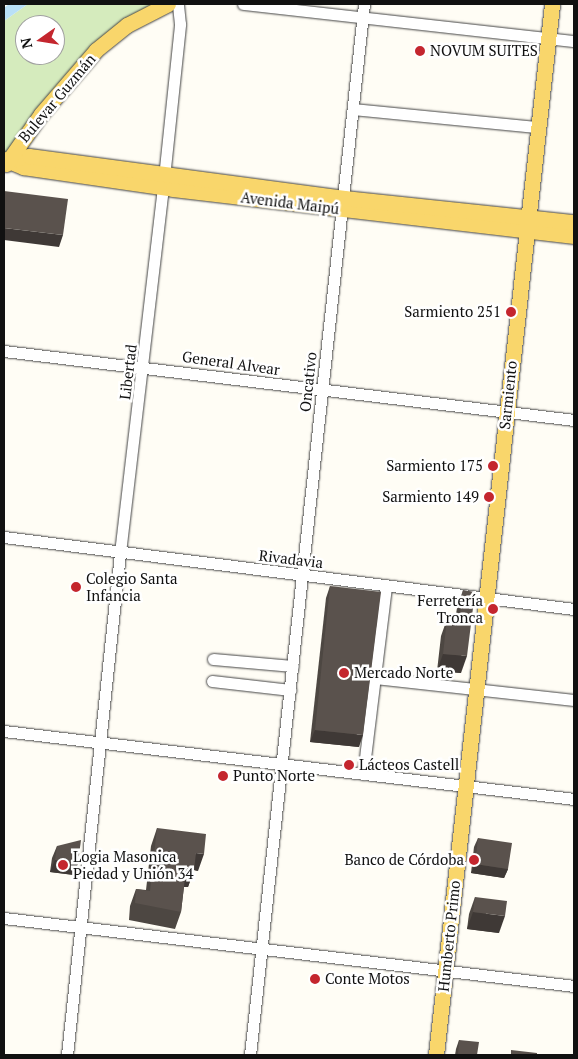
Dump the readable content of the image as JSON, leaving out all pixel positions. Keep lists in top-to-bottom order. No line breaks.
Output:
{"streets":{"main road":["Bulevar Guzmán","Avenida Maipú","Sarmiento","Humberto Primo"],"street":["General Alvear","Libertad","Oncativo","Rivadavia"]},"crossings":[["Bulevar Guzmán","Avenida Maipú"],["Avenida Maipú","Libertad"],["Avenida Maipú","Oncativo"],["Avenida Maipú","Sarmiento"],["General Alvear","Libertad"],["General Alvear","Oncativo"],["General Alvear","Sarmiento"],["Libertad","Rivadavia"],["Oncativo","Rivadavia"],["Sarmiento","Rivadavia"],["Sarmiento","Humberto Primo"]],"places":["NOVUM SUITES","Sarmiento 251","Sarmiento 175","Sarmiento 149","Colegio Santa Infancia","Ferretería Tronca","Mercado Norte","Lácteos Castell","Punto Norte","Banco de Córdoba","Logia Masonica Piedad y Unión 34","Conte Motos"],"north":"left"}
